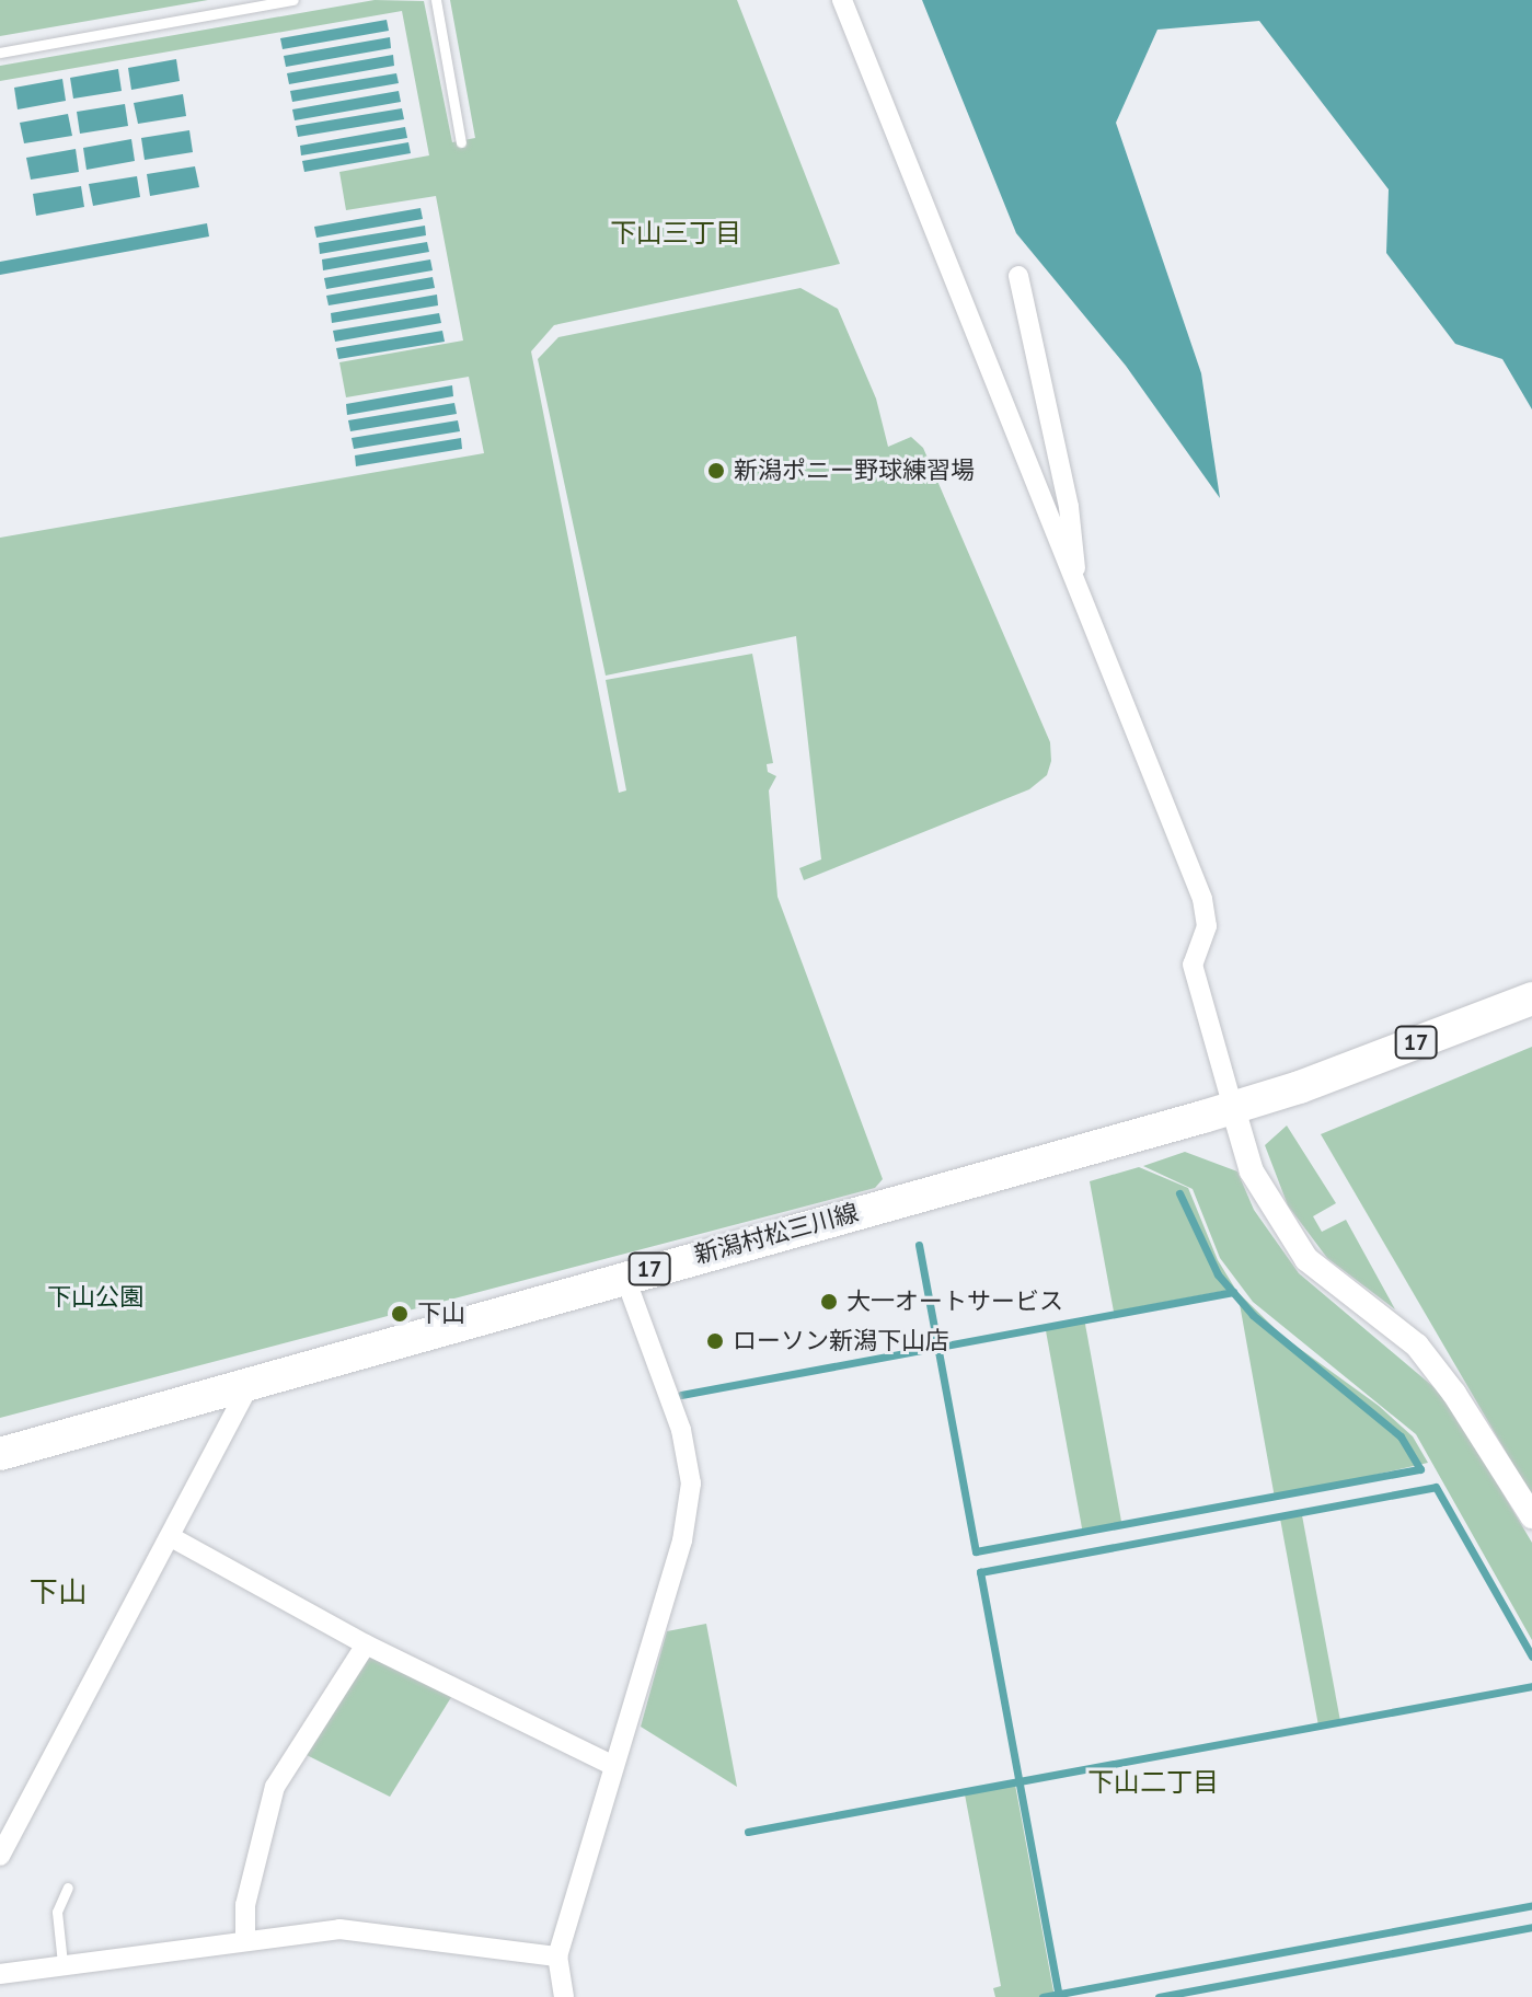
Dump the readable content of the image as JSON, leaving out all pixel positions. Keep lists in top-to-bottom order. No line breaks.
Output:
{"streets":{"main road":["17","新潟村松三川線"]},"districts":["下山三丁目","下山","下山二丁目"],"parks":["下山公園"],"places":["新潟ポニー野球練習場","大一オートサービス","下山","ローソン新潟下山店"]}
